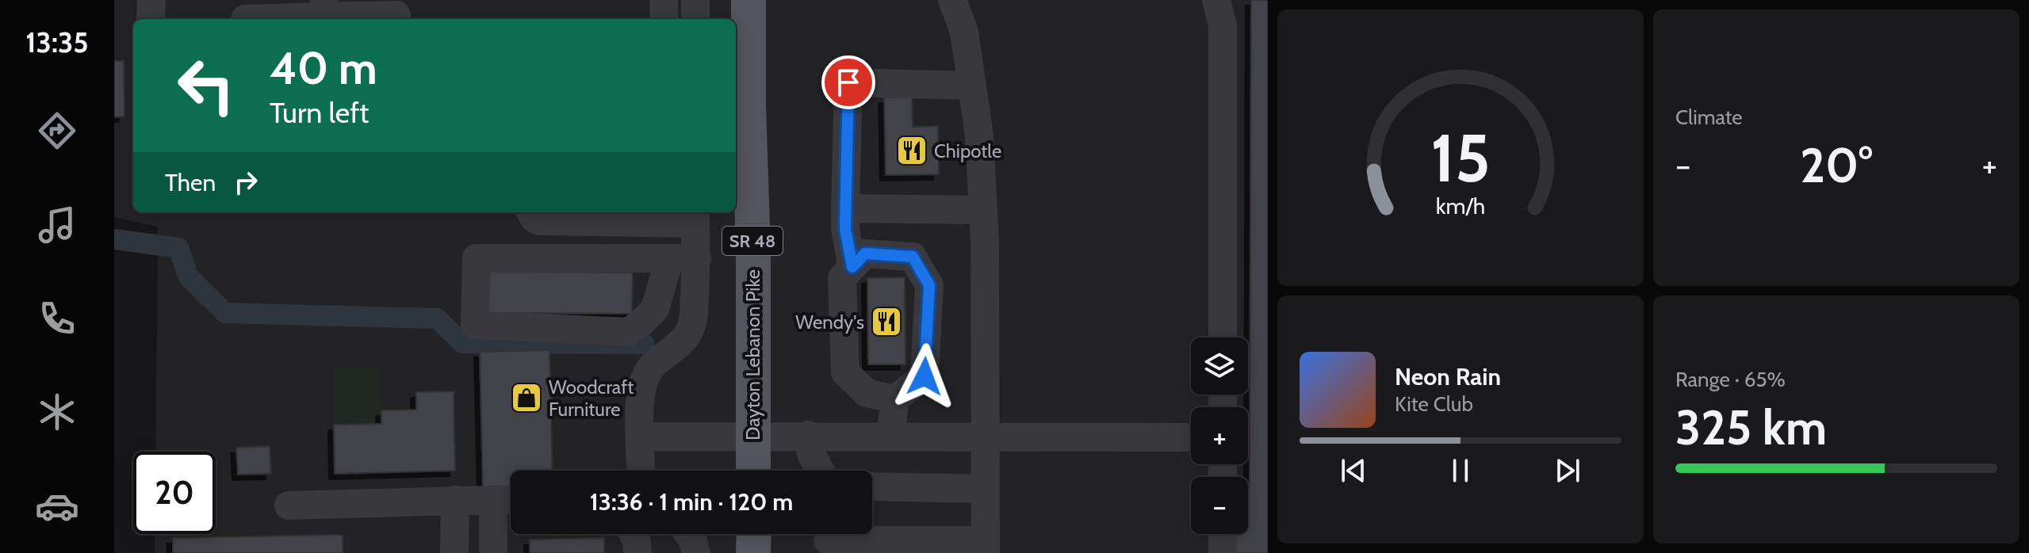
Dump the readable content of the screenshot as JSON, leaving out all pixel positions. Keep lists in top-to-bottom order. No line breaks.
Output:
{"streets":{"main road":["SR 48","Dayton Lebanon Pike"]},"places":{"restaurant":["Chipotle","Wendy's"],"shop":["Woodcraft Furniture"]},"page":{"tabs":"13:35","tile":["Climate",["Range · 65%","325 km"]],"turn":["40 m","Turn left"],"heat":["−","20°","+"],"then":"Then","map_buttons":["+","−"],"song":["Neon Rain","Kite Club"],"limit":"20","trip":"13:36 · 1 min · 120 m","gauge":["15","km/h"]}}
